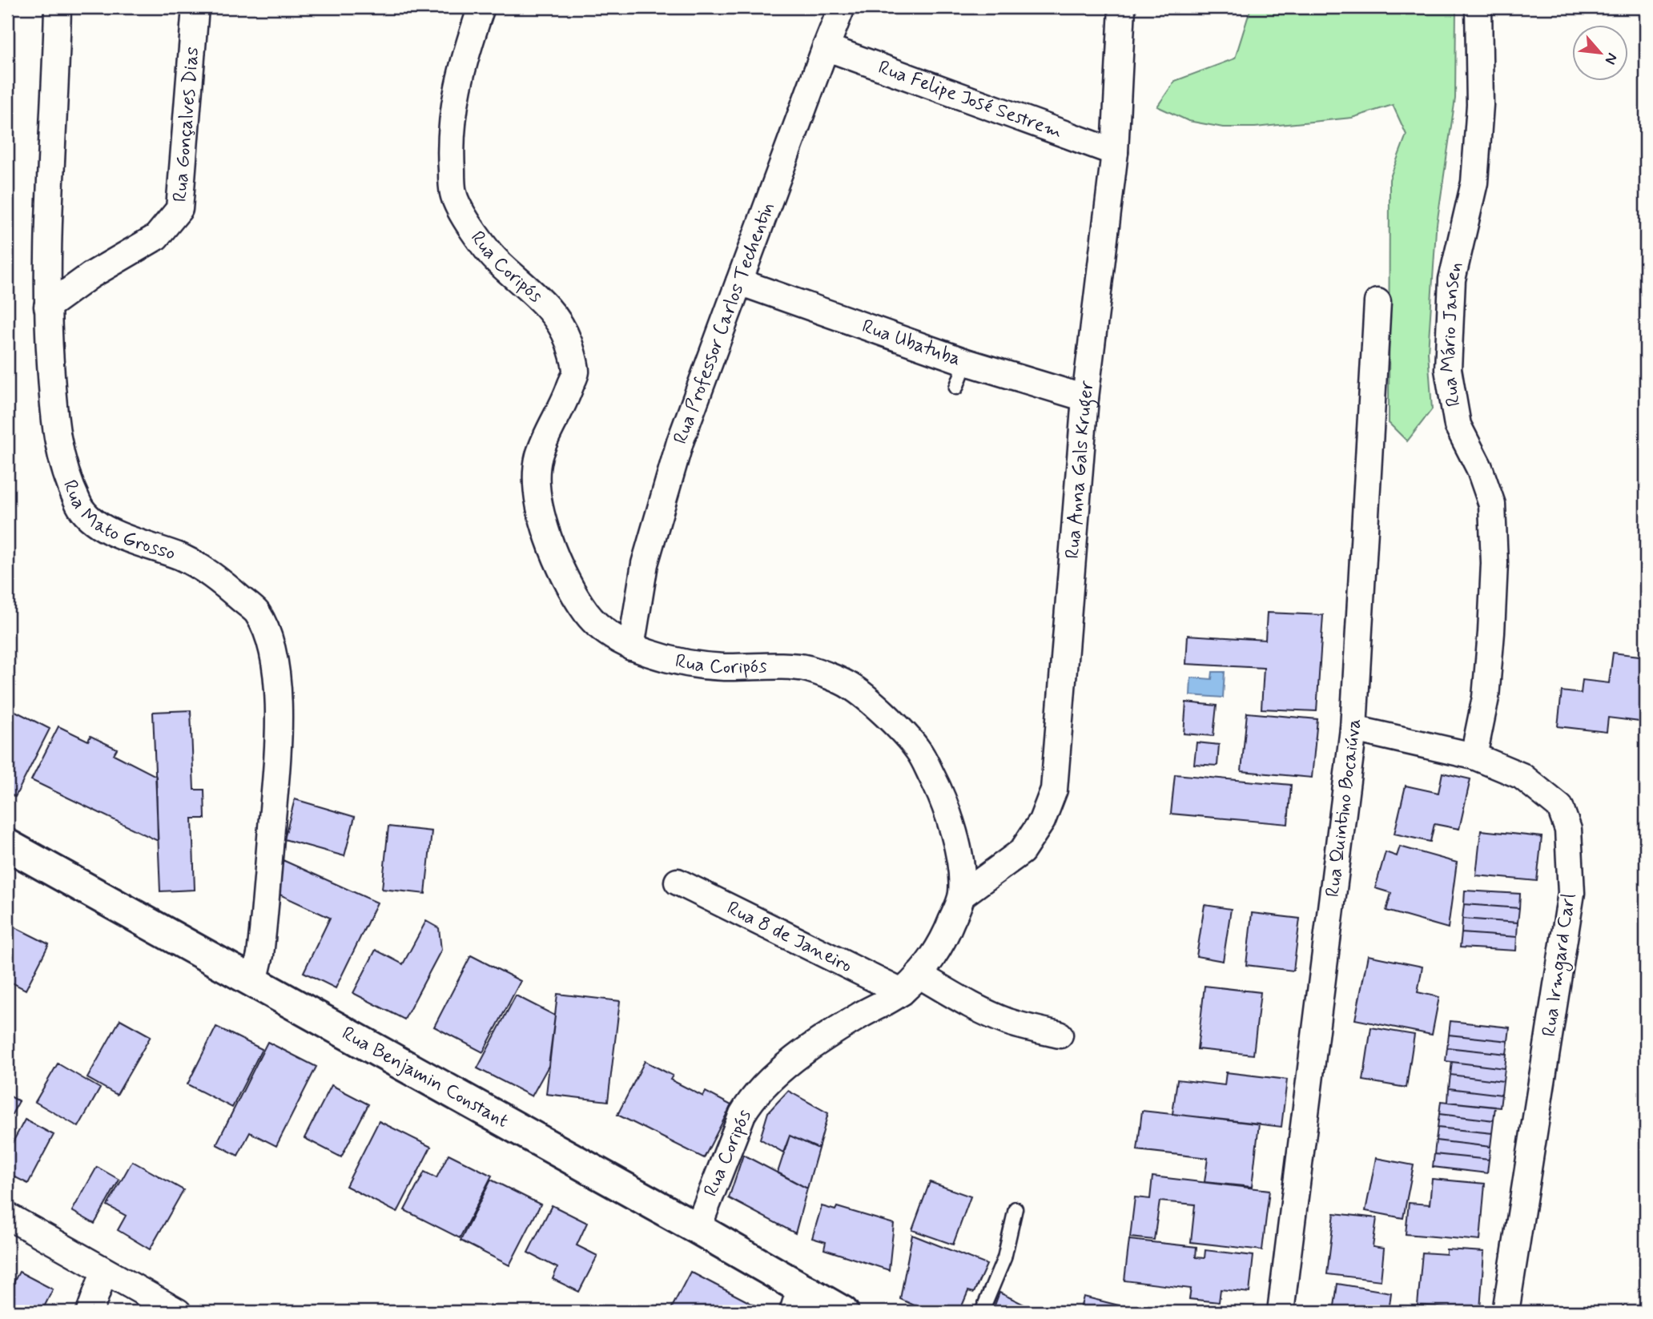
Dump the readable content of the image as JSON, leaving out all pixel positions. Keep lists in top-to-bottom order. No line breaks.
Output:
{"streets":{"main road":["Rua Benjamin Constant"],"street":["Rua Felipe José Sestrem","Rua Gonçalves Dias","Rua Coripós","Rua Professor Carlos Techentin","Rua Mário Jansen","Rua Ubatuba","Rua Anna Gals Kruger","Rua Mato Grosso","Rua Quintino Bocaiúva","Rua 8 de Janeiro","Rua Irmgard Carl"]},"crossings":[["Rua Felipe José Sestrem","Rua Professor Carlos Techentin"],["Rua Felipe José Sestrem","Rua Anna Gals Kruger"],["Rua Gonçalves Dias","Rua Mato Grosso"],["Rua Coripós","Rua Professor Carlos Techentin"],["Rua Coripós","Rua Anna Gals Kruger"],["Rua Coripós","Rua 8 de Janeiro"],["Rua Coripós","Rua Benjamin Constant"],["Rua Professor Carlos Techentin","Rua Ubatuba"],["Rua Mário Jansen","Rua Irmgard Carl"],["Rua Ubatuba","Rua Anna Gals Kruger"],["Rua Mato Grosso","Rua Benjamin Constant"],["Rua Quintino Bocaiúva","Rua Irmgard Carl"]],"north":"bottom right"}
